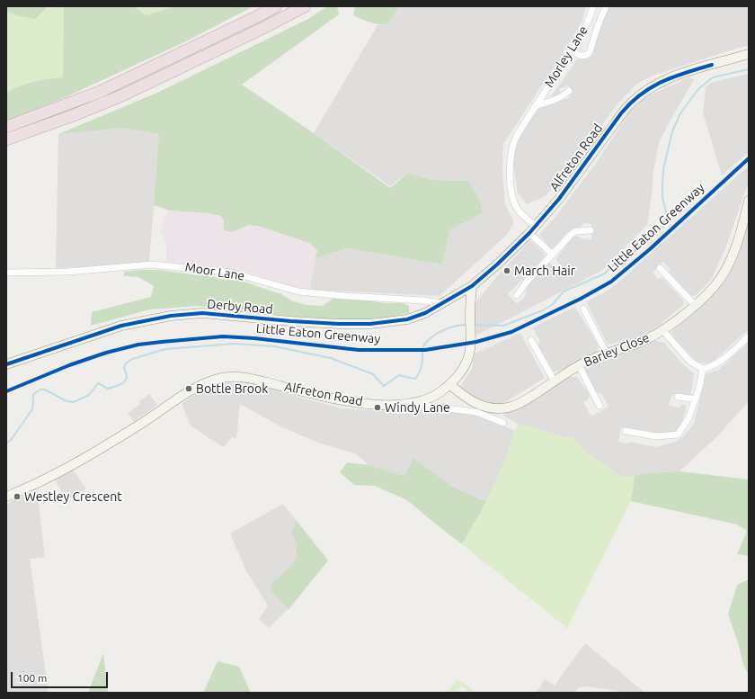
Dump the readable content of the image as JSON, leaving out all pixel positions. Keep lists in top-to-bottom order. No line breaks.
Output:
{"streets":{"street":["Morley Lane","Alfreton Road","Moor Lane","Derby Road","Barley Close"],"cycle path":["Little Eaton Greenway"]},"crossings":[["Morley Lane","Alfreton Road"],["Alfreton Road","Derby Road"],["Alfreton Road","Barley Close"],["Moor Lane","Derby Road"]],"places":["March Hair","Bottle Brook","Windy Lane","Westley Crescent"],"scale_bar":"100 m"}
